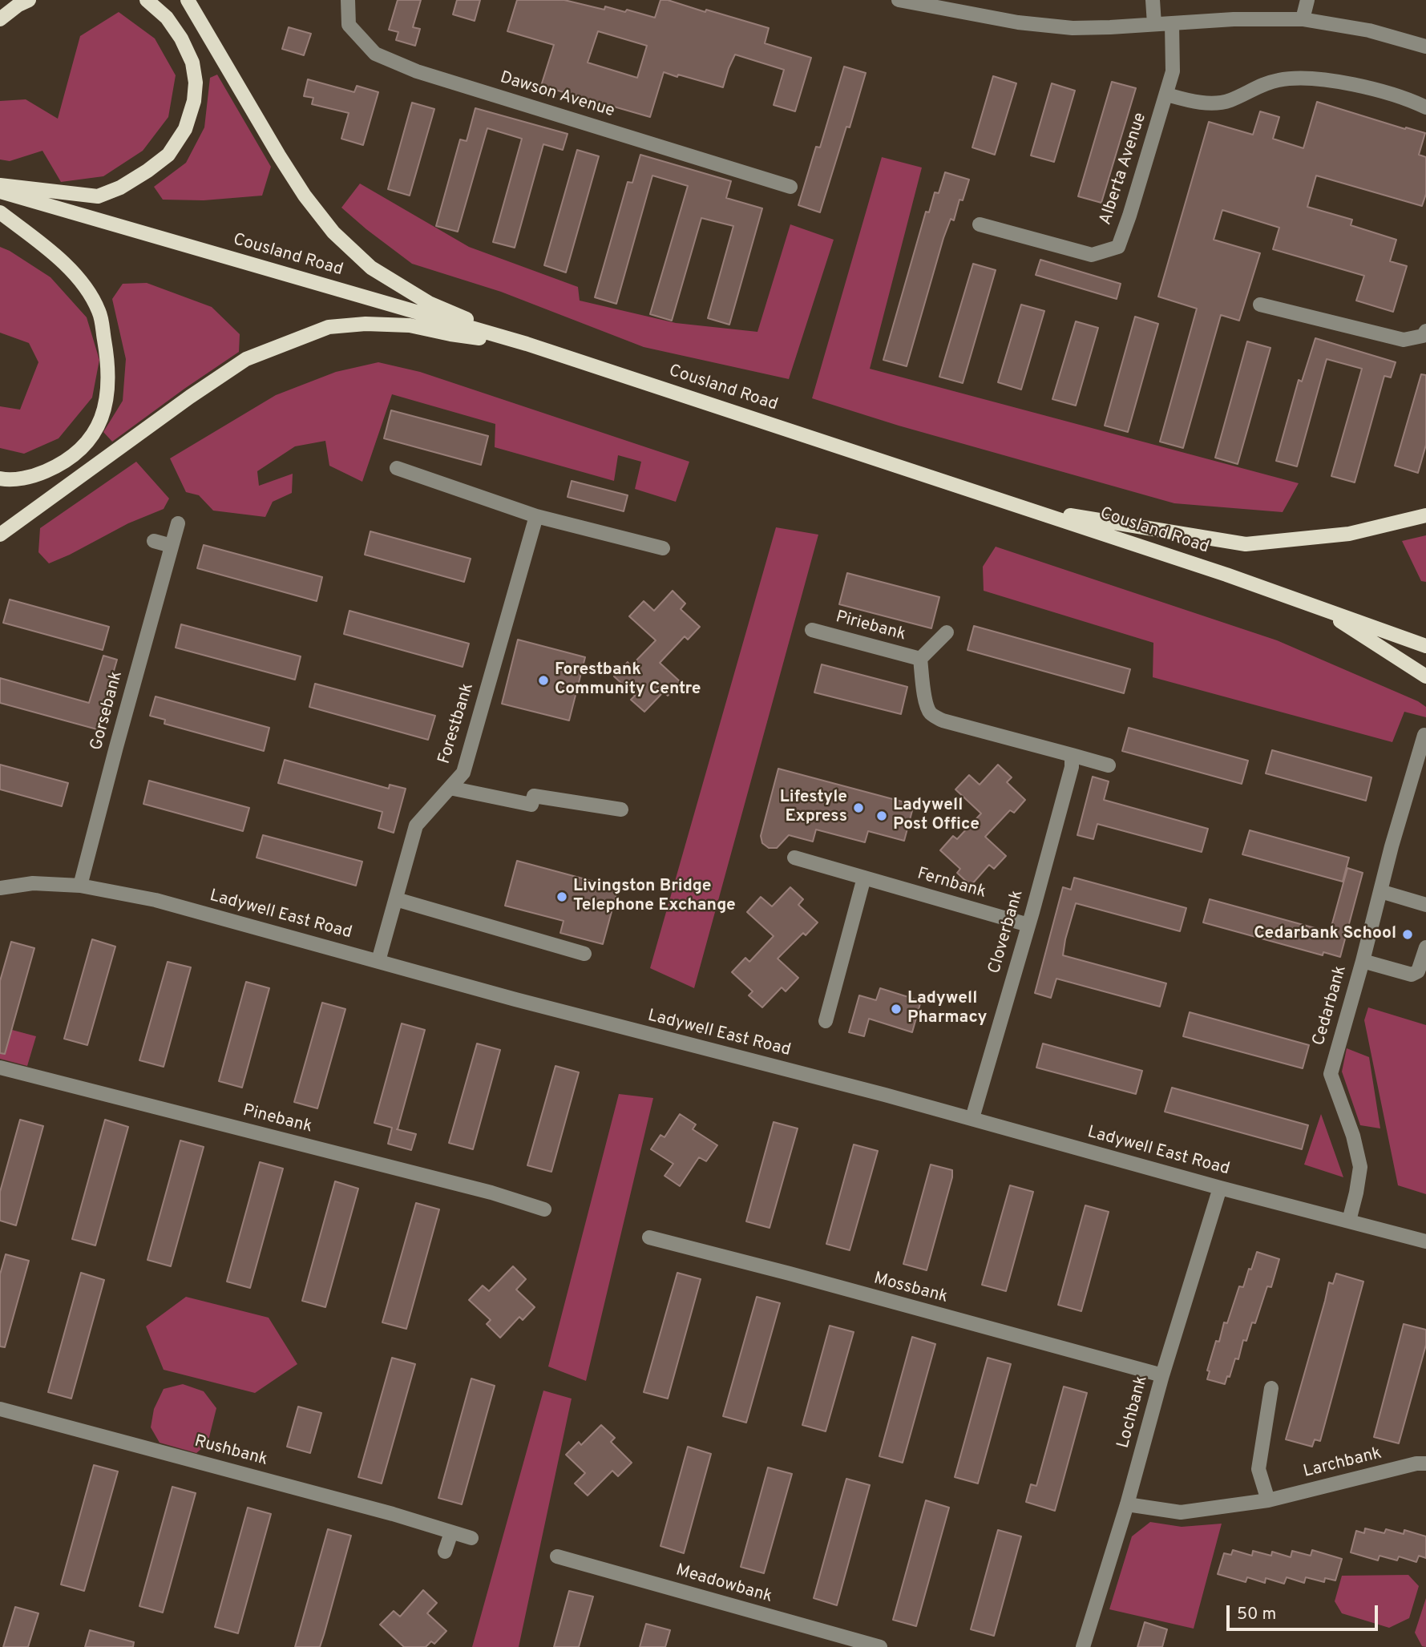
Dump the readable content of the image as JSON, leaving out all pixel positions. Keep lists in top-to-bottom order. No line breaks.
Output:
{"streets":{"main road":["Cousland Road"],"street":["Dawson Avenue","Alberta Avenue","Piriebank","Gorsebank","Forestbank","Fernbank","Ladywell East Road","Cloverbank","Cedarbank","Pinebank","Mossbank","Lochbank","Rushbank","Larchbank","Meadowbank"]},"crossings":[["Piriebank","Cloverbank"],["Gorsebank","Ladywell East Road"],["Forestbank","Ladywell East Road"],["Fernbank","Cloverbank"],["Ladywell East Road","Cloverbank"],["Ladywell East Road","Cedarbank"],["Ladywell East Road","Lochbank"],["Mossbank","Lochbank"],["Lochbank","Larchbank"]],"places":["Forestbank Community Centre","Lifestyle Express","Ladywell Post Office","Livingston Bridge Telephone Exchange","Cedarbank School","Ladywell Pharmacy"],"scale_bar":"50 m"}
